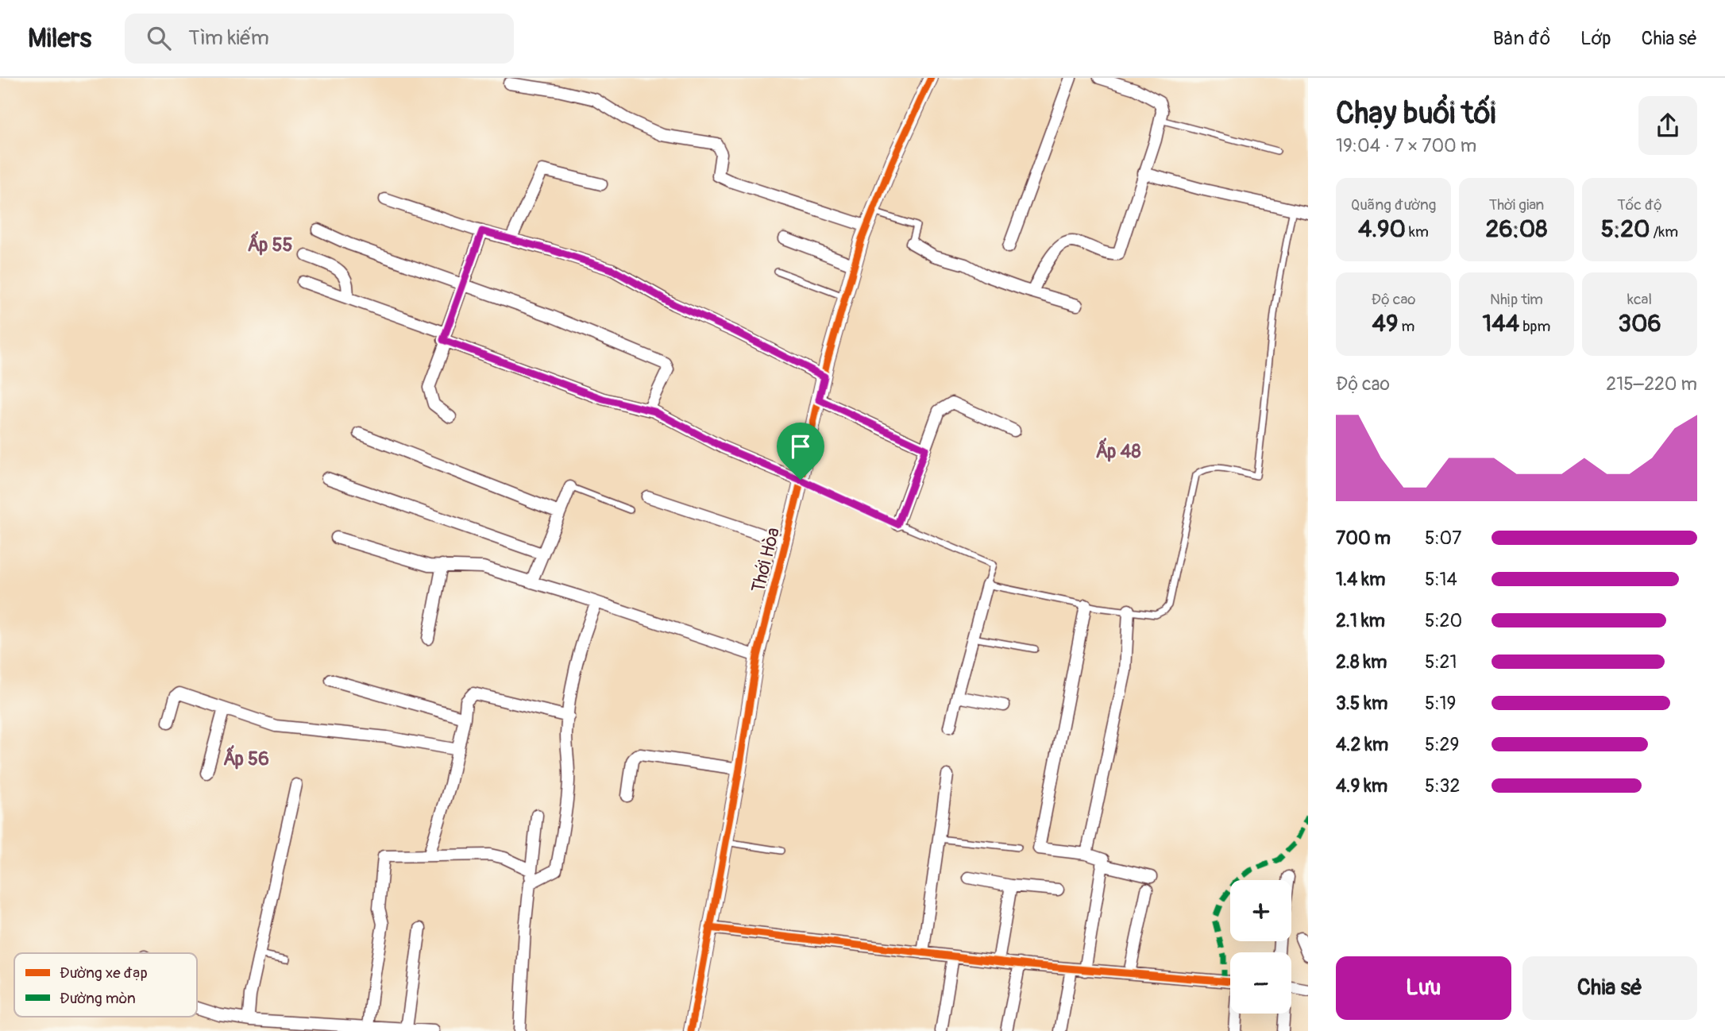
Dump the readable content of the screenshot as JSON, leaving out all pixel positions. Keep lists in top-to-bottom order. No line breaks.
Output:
{"streets":{"street":["Thới Hòa"]},"districts":["Ấp 55","Ấp 48","Ấp 56"],"legend":["Đường xe đạp","Đường mòn"],"page":{"header":"Milers","search":"Tìm kiếm","nav":["Bản đồ","Lớp","Chia sẻ"],"heading":["Chạy buổi tối","19:04 · 7 × 700 m"],"stats":[["Quãng đường","4.90 km"],["Thời gian","26:08"],["Tốc độ","5:20 /km"],["Độ cao","49 m"],["Nhịp tim","144 bpm"],["kcal","306"]],"chart":["Độ cao","215–220 m"],"list":[{"name":"700 m","note":"5:07"},{"name":"1.4 km","note":"5:14"},{"name":"2.1 km","note":"5:20"},{"name":"2.8 km","note":"5:21"},{"name":"3.5 km","note":"5:19"},{"name":"4.2 km","note":"5:29"},{"name":"4.9 km","note":"5:32"}],"map_buttons":["+","−"],"buttons":["Lưu","Chia sẻ"]}}
